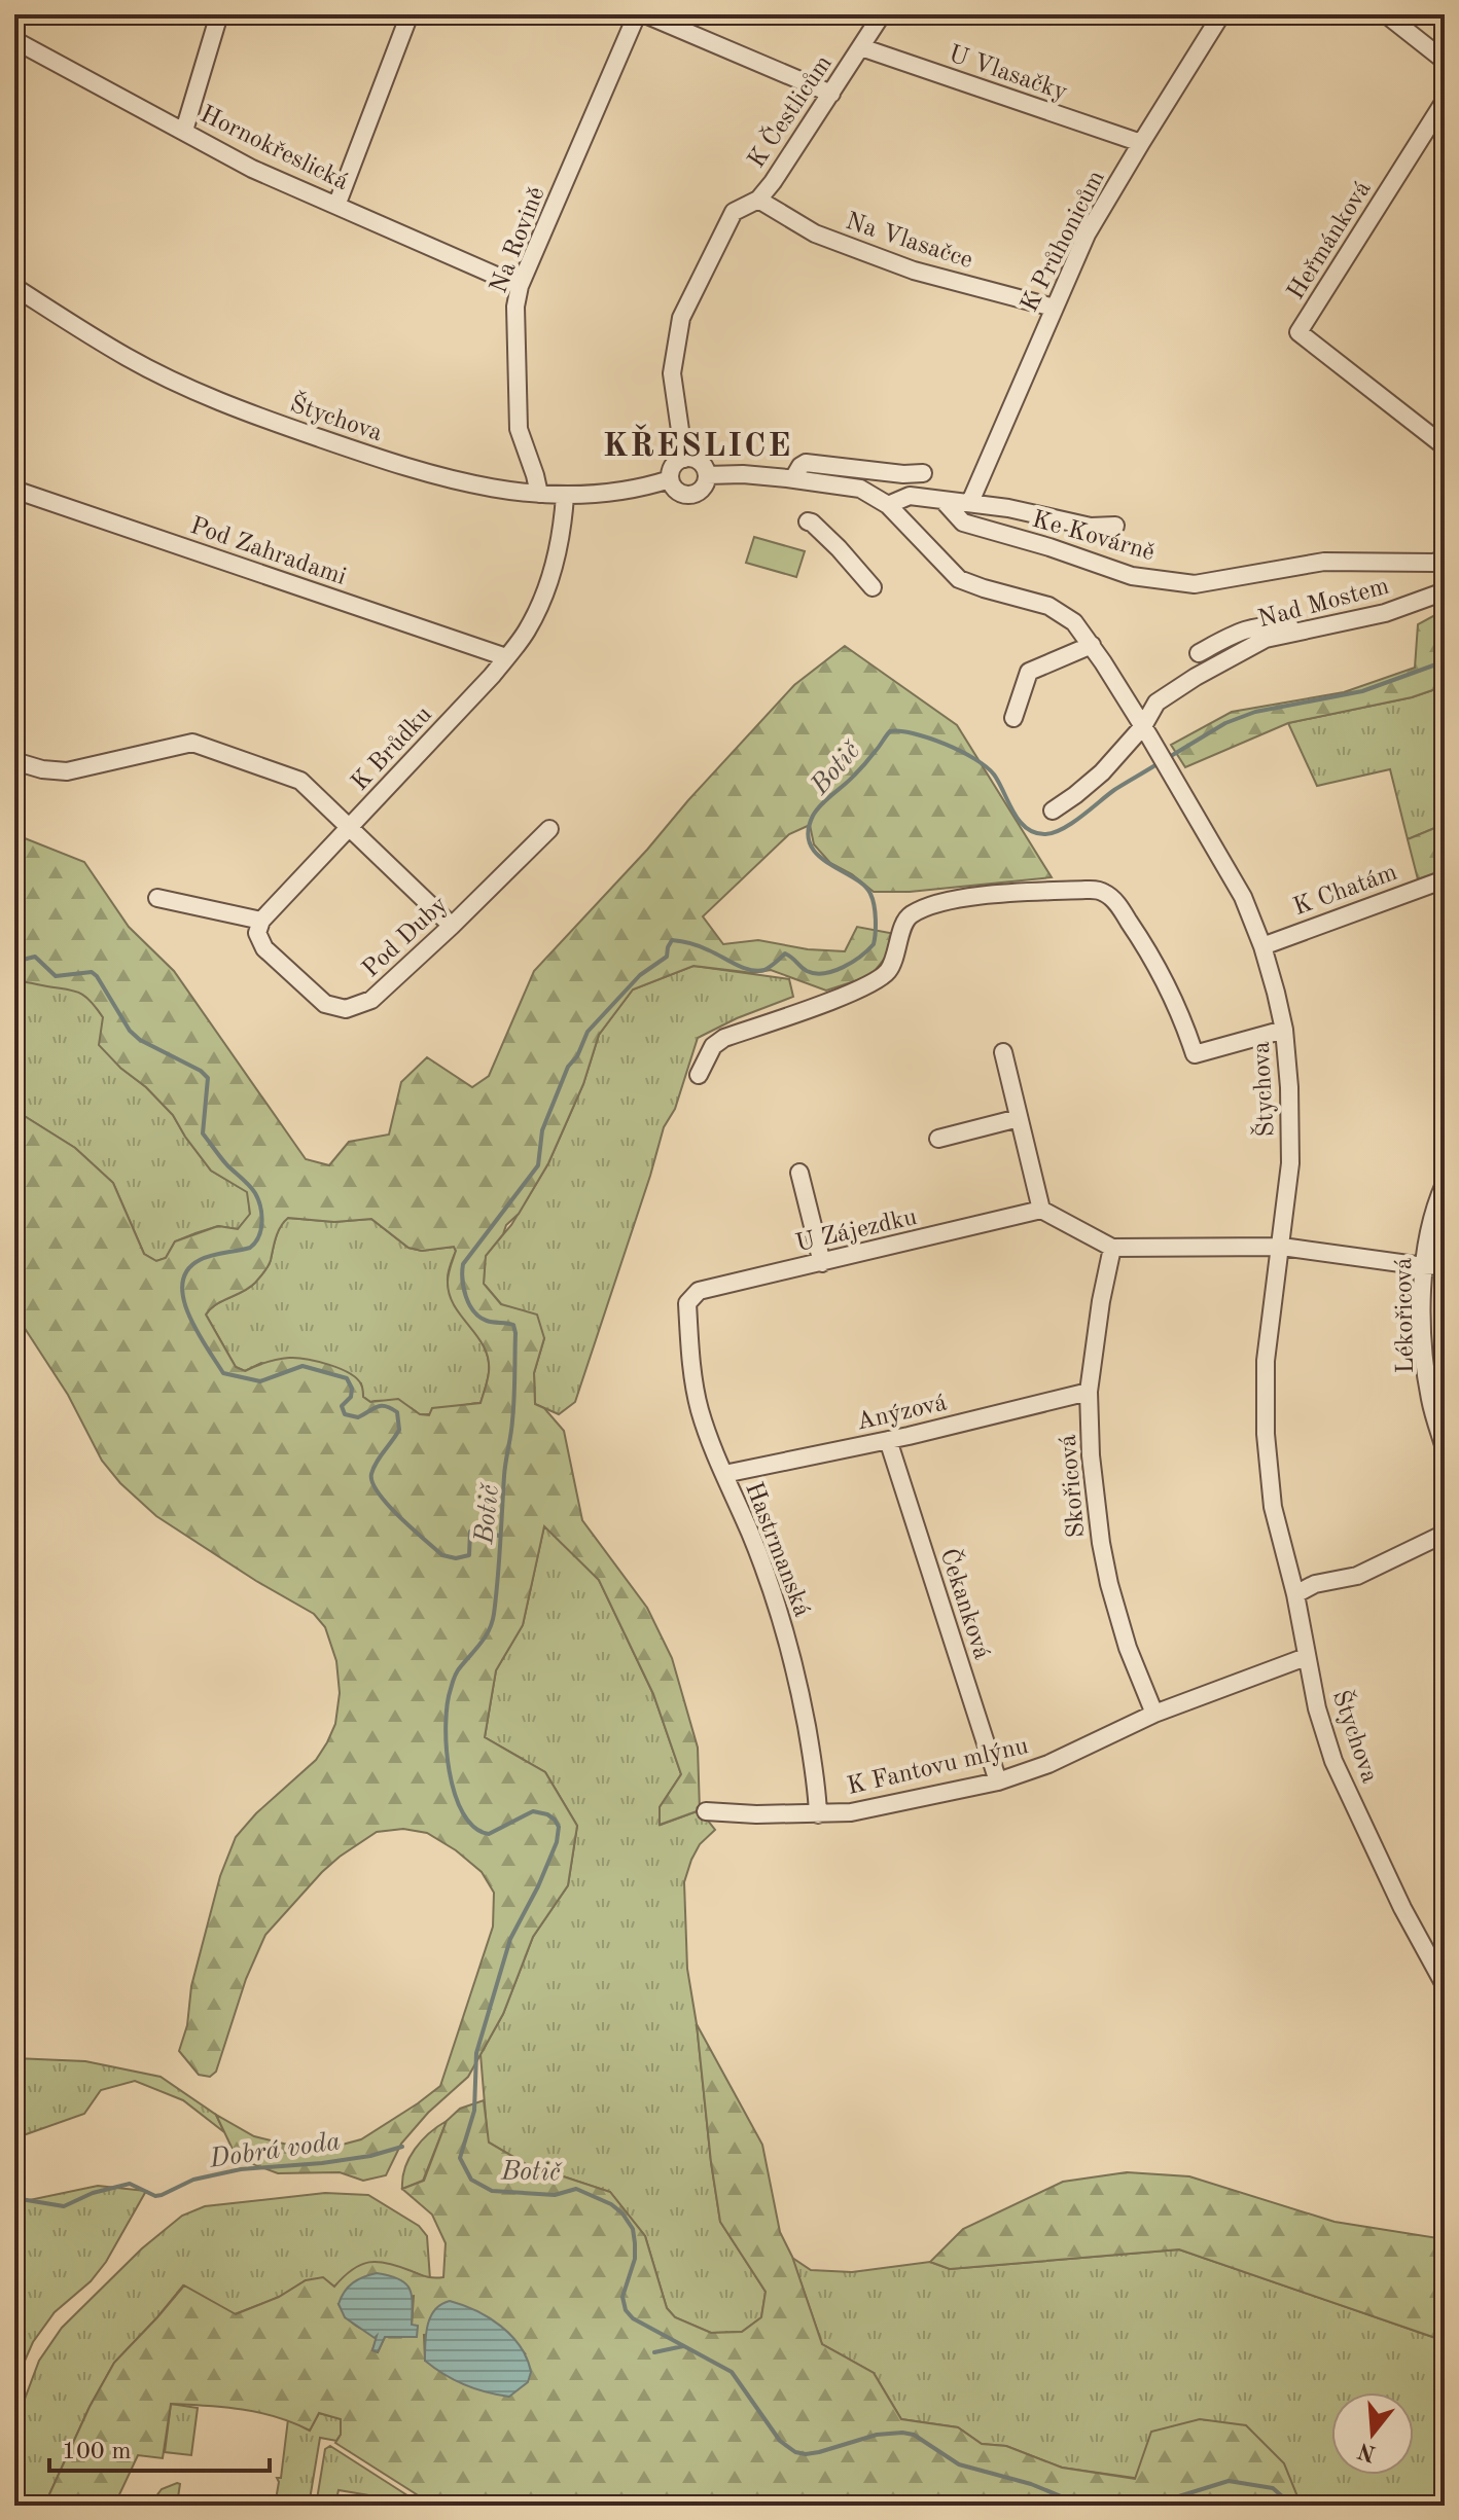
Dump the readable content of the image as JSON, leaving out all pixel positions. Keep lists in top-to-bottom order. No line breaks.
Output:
{"streets":{"street":["U Vlasačky","K Čestlicům","Hornokřeslická","Na Rovině","Na Vlasačce","Heřmánková","K Průhonicům","Štychova","Ke Kovárně","Pod Zahradami","Nad Mostem","K Brůdku","K Chatám","Pod Duby","U Zájezdku","Lékořicová","Anýzová","Skořicová","Hastrmanská","Čekanková","K Fantovu mlýnu"]},"crossings":[["U Vlasačky","K Čestlicům"],["U Vlasačky","K Průhonicům"],["K Čestlicům","Na Vlasačce"],["K Čestlicům","Štychova"],["Hornokřeslická","Na Rovině"],["Na Rovině","Štychova"],["Na Vlasačce","K Průhonicům"],["Štychova","Nad Mostem"],["Štychova","K Brůdku"],["Štychova","K Chatám"],["Štychova","K Fantovu mlýnu"],["Pod Zahradami","K Brůdku"],["K Brůdku","Pod Duby"],["U Zájezdku","Hastrmanská"],["Anýzová","Skořicová"],["Anýzová","Hastrmanská"],["Anýzová","Čekanková"],["Skořicová","K Fantovu mlýnu"],["Hastrmanská","K Fantovu mlýnu"],["Čekanková","K Fantovu mlýnu"]],"districts":["KŘESLICE"],"water":["Botič","Dobrá voda"],"scale_bar":"100 m","north":"bottom"}
